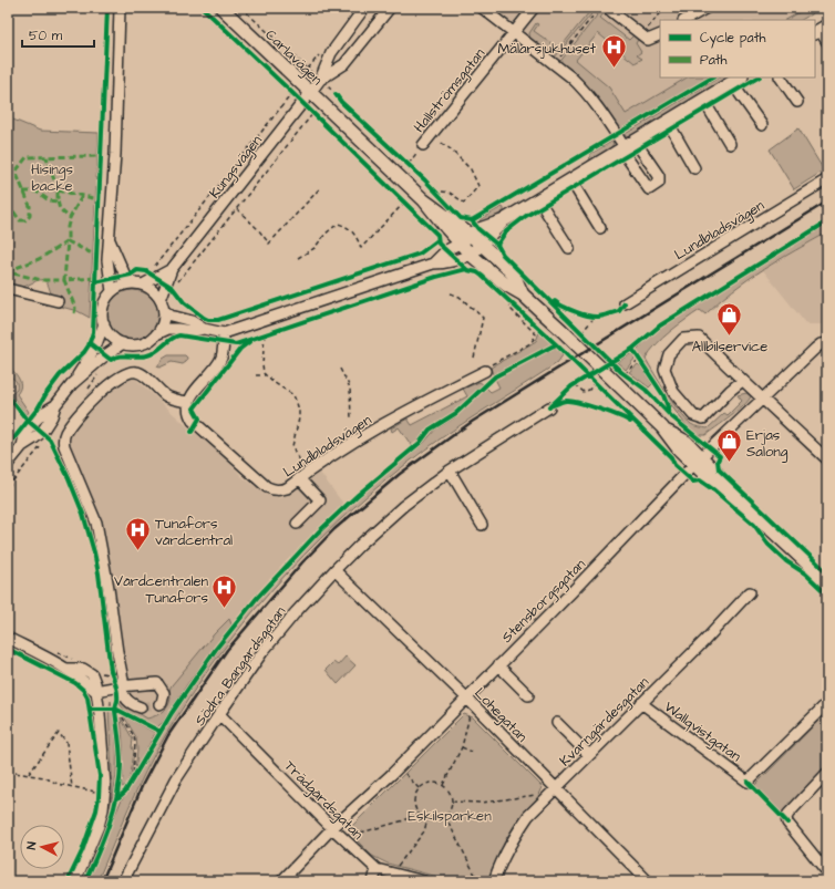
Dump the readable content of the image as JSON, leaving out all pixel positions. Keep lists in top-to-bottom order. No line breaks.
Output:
{"streets":{"main road":["Carlavägen"],"street":["Hallströmsgatan","Kungsvägen","Lundbladsvägen","Stensborgsgatan","Södra Bangårdsgatan","Lohegatan","Kvarngärdesgatan","Wallqvistgatan","Trädgårdsgatan"]},"crossings":[["Carlavägen","Kungsvägen"],["Carlavägen","Stensborgsgatan"],["Stensborgsgatan","Lohegatan"],["Stensborgsgatan","Trädgårdsgatan"],["Södra Bangårdsgatan","Lohegatan"],["Södra Bangårdsgatan","Trädgårdsgatan"],["Lohegatan","Kvarngärdesgatan"],["Kvarngärdesgatan","Wallqvistgatan"]],"parks":["Hisings backe","Eskilsparken"],"places":{"hospital":["Mälarsjukhuset","Tunafors vårdcentral","Vårdcentralen Tunafors"],"shop":["Allbilservice","Erjas Salong"]},"legend":["Cycle path","Path"],"scale_bar":"50 m","north":"left"}
